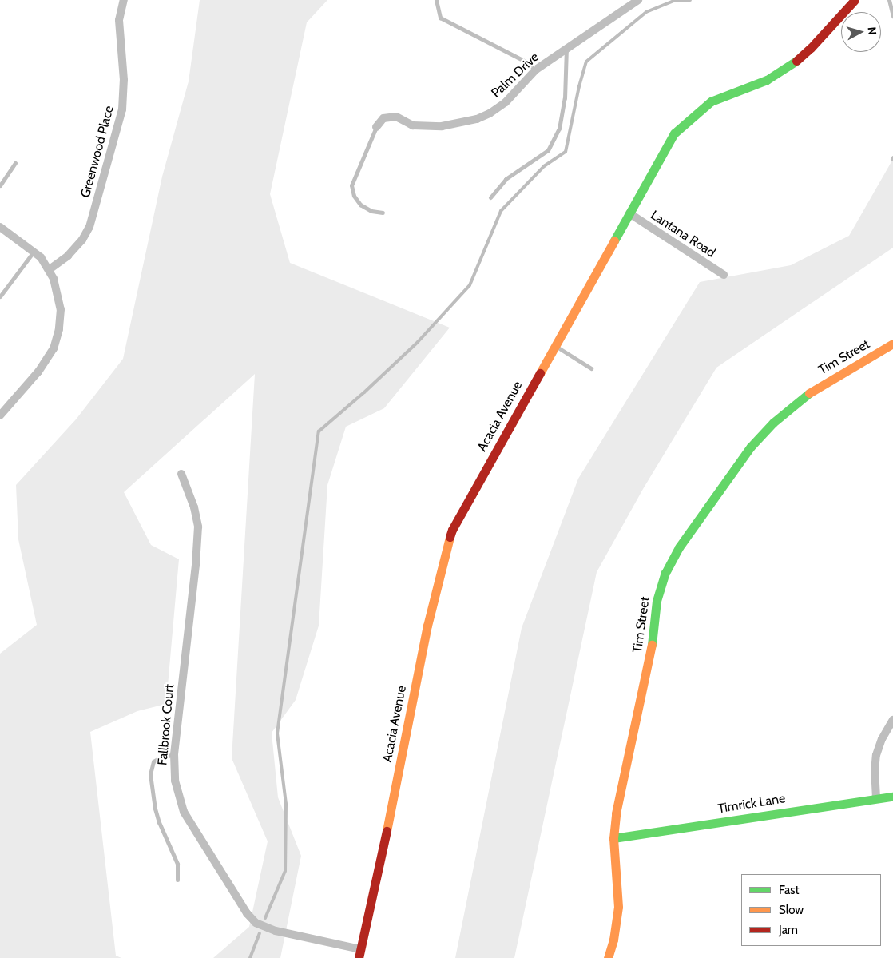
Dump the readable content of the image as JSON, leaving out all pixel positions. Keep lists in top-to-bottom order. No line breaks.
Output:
{"streets":{"street":["Palm Drive","Greenwood Place","Lantana Road","Tim Street","Acacia Avenue","Fallbrook Court","Timrick Lane"]},"crossings":[["Lantana Road","Acacia Avenue"],["Tim Street","Timrick Lane"],["Acacia Avenue","Fallbrook Court"]],"legend":["Fast","Slow","Jam"],"north":"right"}
